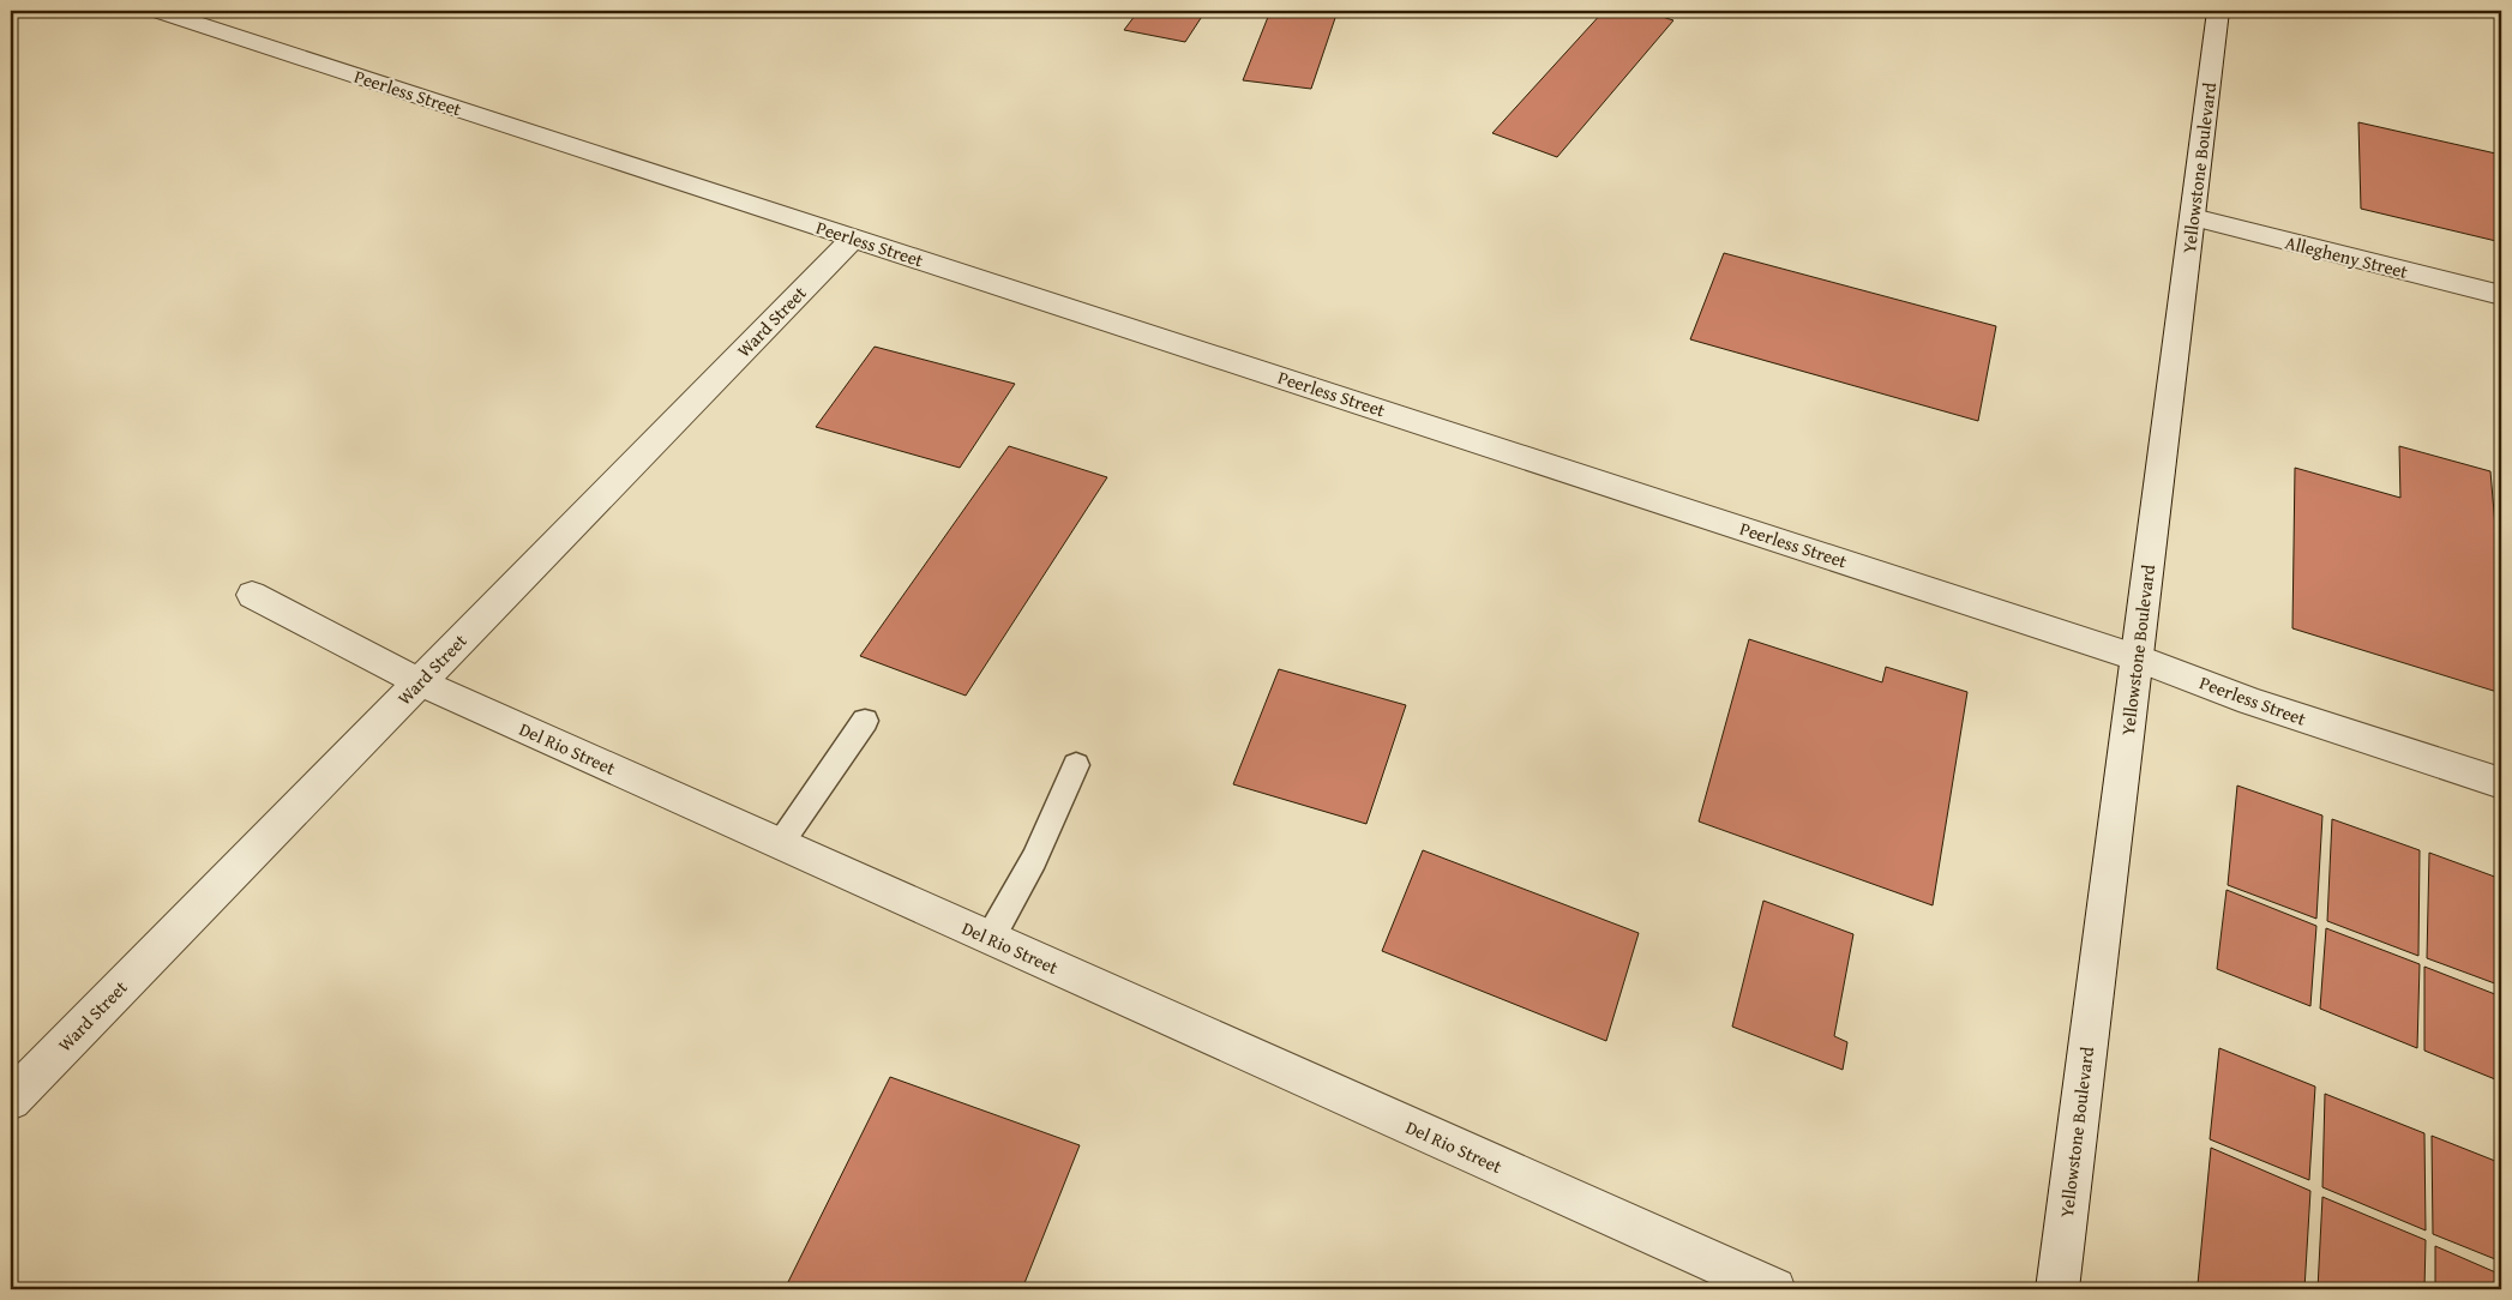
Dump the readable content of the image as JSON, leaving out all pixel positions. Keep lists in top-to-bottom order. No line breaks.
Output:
{"streets":{"street":["Peerless Street","Yellowstone Boulevard","Allegheny Street","Ward Street","Del Rio Street"]},"crossings":[["Peerless Street","Yellowstone Boulevard"],["Peerless Street","Ward Street"],["Yellowstone Boulevard","Allegheny Street"],["Ward Street","Del Rio Street"]]}
